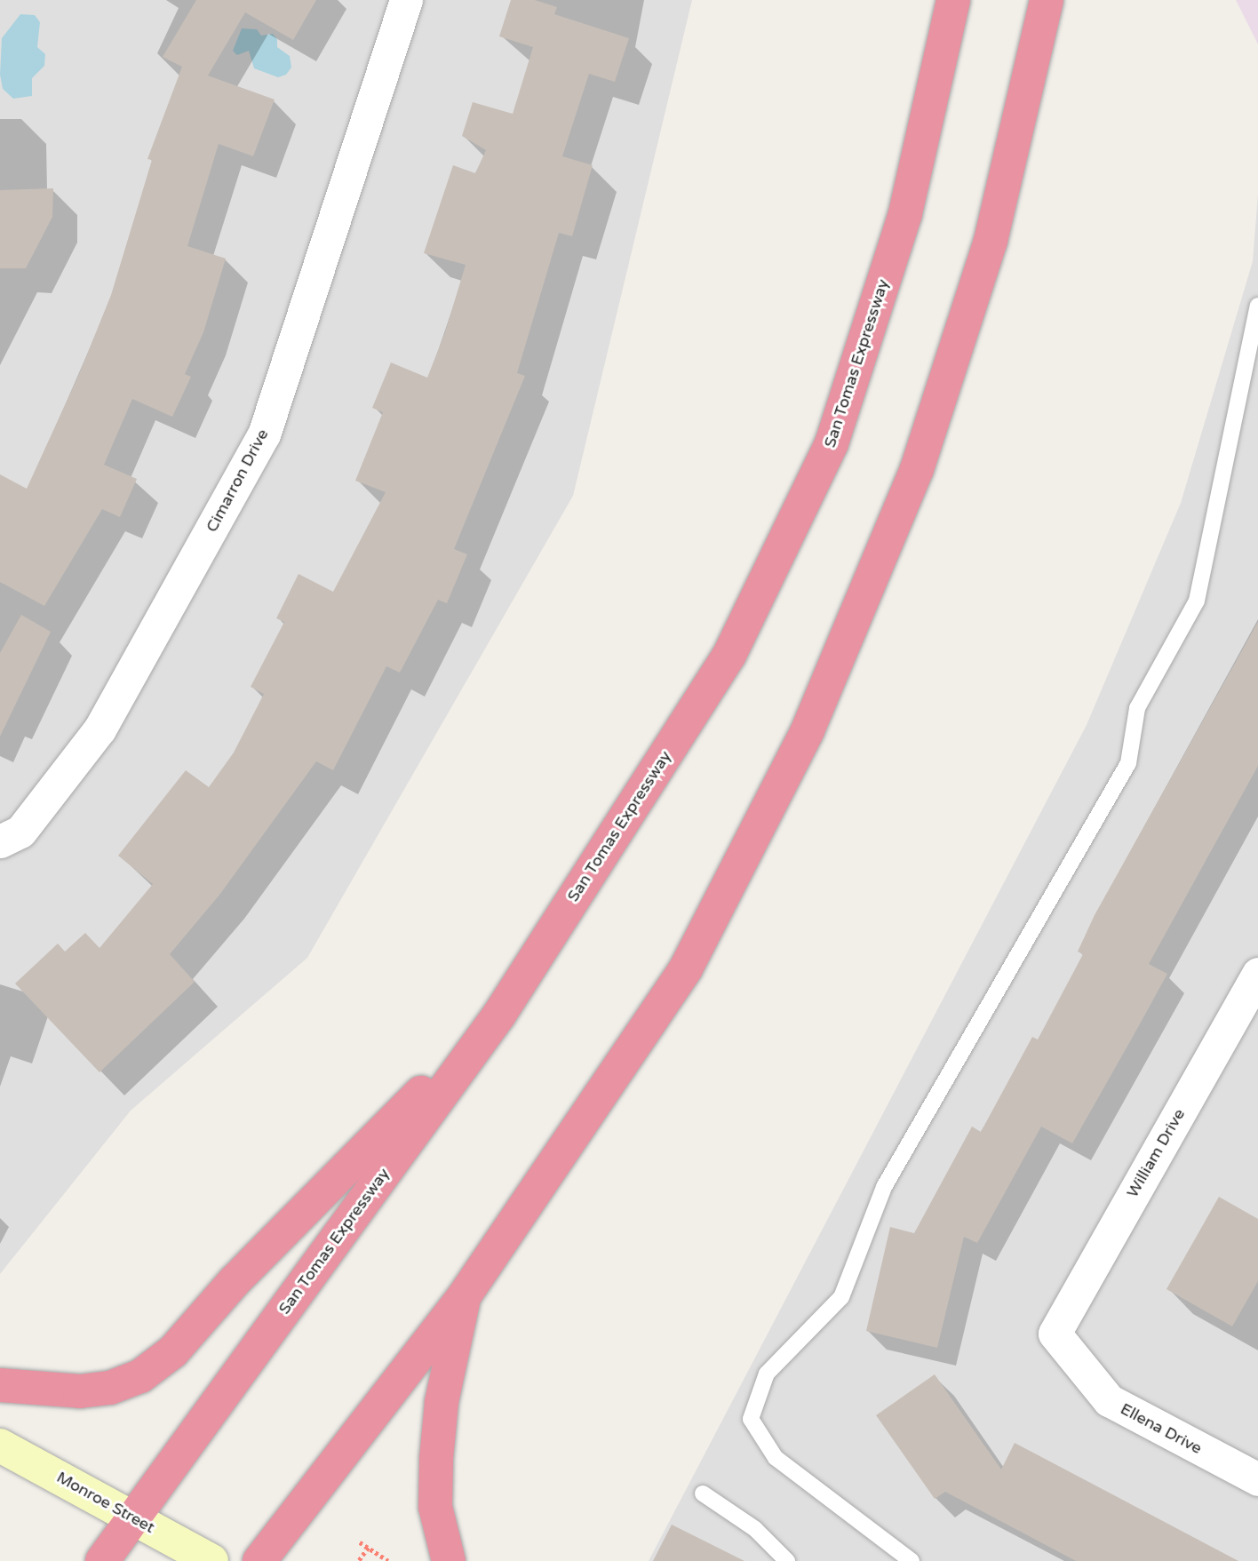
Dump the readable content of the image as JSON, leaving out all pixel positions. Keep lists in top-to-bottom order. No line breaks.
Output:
{"streets":{"highway":["San Tomas Expressway"],"main road":["Monroe Street"],"street":["Cimarron Drive","William Drive","Ellena Drive"]},"crossings":[["San Tomas Expressway","Monroe Street"],["William Drive","Ellena Drive"]]}
